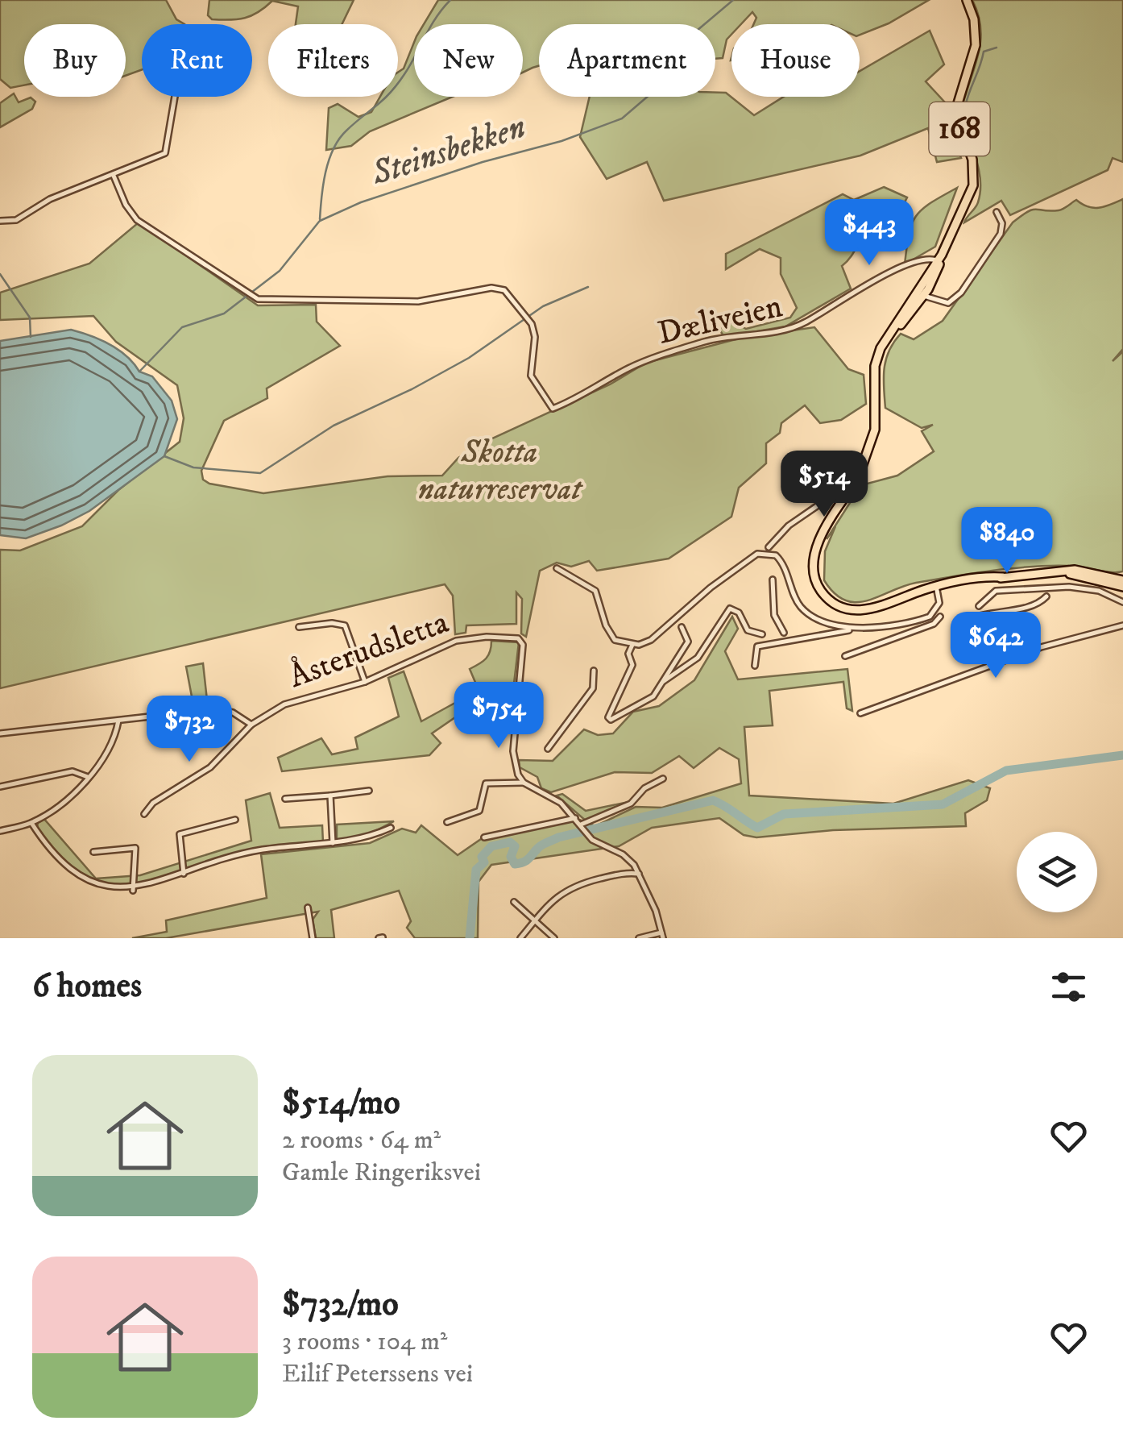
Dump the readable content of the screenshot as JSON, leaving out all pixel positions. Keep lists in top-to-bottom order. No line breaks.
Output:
{"streets":{"main road":["168"],"street":["Dæliveien","Åsterudsletta"]},"crossings":[["168","Dæliveien"]],"water":["Steinsbekken"],"parks":["Skotta naturreservat"],"page":{"chip":["Buy","Rent","Filters","New","Apartment","House"],"price":["$443","$514","$840","$642","$754","$732"],"heading":"6 homes","list":[{"name":"$514/mo","note":"2 rooms · 64 m² · Gamle Ringeriksvei"},{"name":"$732/mo","note":"3 rooms · 104 m² · Eilif Peterssens vei"}]}}
